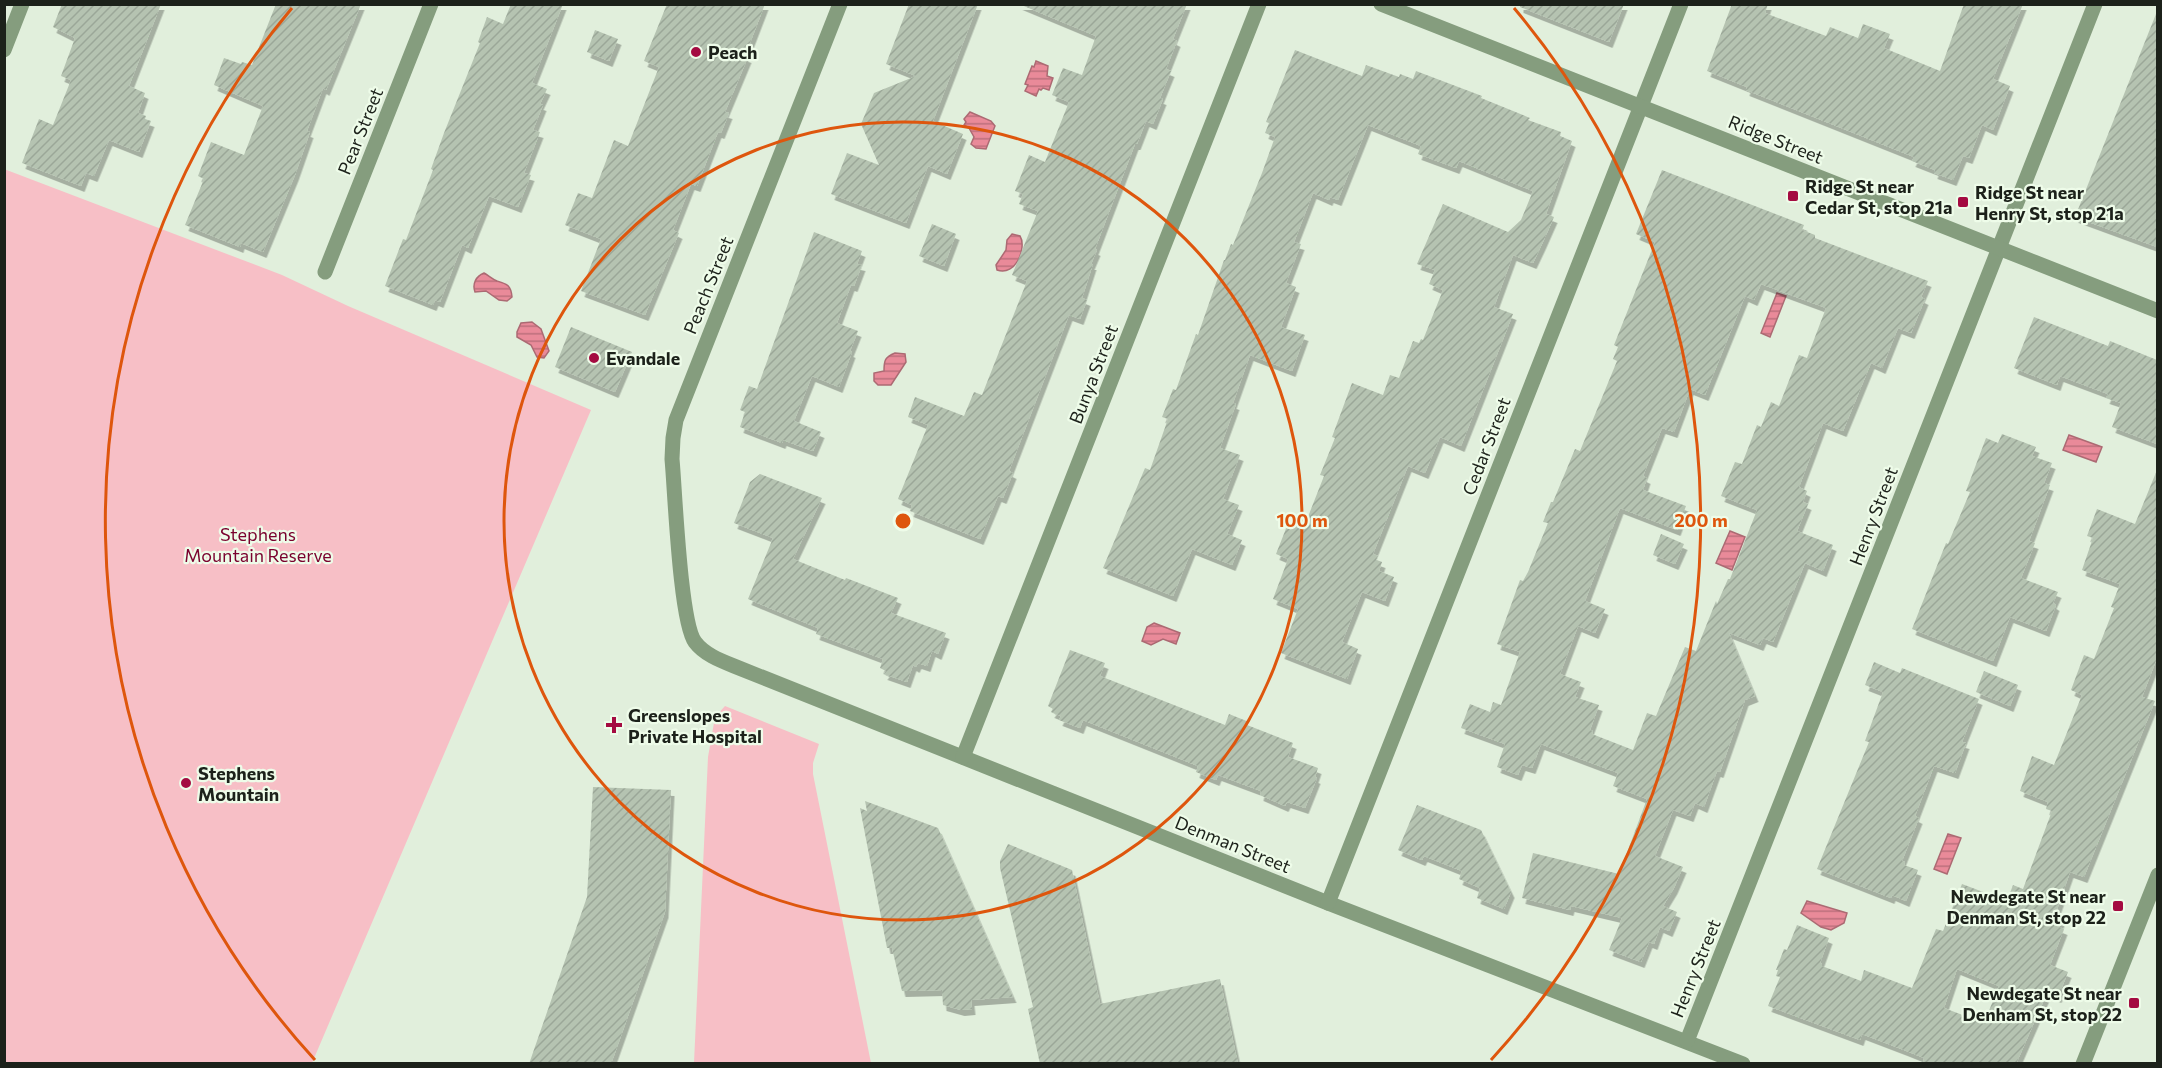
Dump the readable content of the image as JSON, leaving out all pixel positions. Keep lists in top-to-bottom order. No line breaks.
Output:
{"streets":{"street":["Pear Street","Ridge Street","Peach Street","Bunya Street","Cedar Street","Henry Street","Denman Street"]},"crossings":[["Ridge Street","Cedar Street"],["Ridge Street","Henry Street"],["Peach Street","Denman Street"],["Bunya Street","Denman Street"],["Cedar Street","Denman Street"],["Henry Street","Denman Street"]],"parks":["Stephens Mountain Reserve"],"places":{"other":["Peach","Evandale","Stephens Mountain"],"transit":["Ridge St near Cedar St, stop 21a","Ridge St near Henry St, stop 21a","Newdegate St near Denman St, stop 22","Newdegate St near Denham St, stop 22"],"health":["Greenslopes Private Hospital"]},"rings":["100 m","200 m"]}
